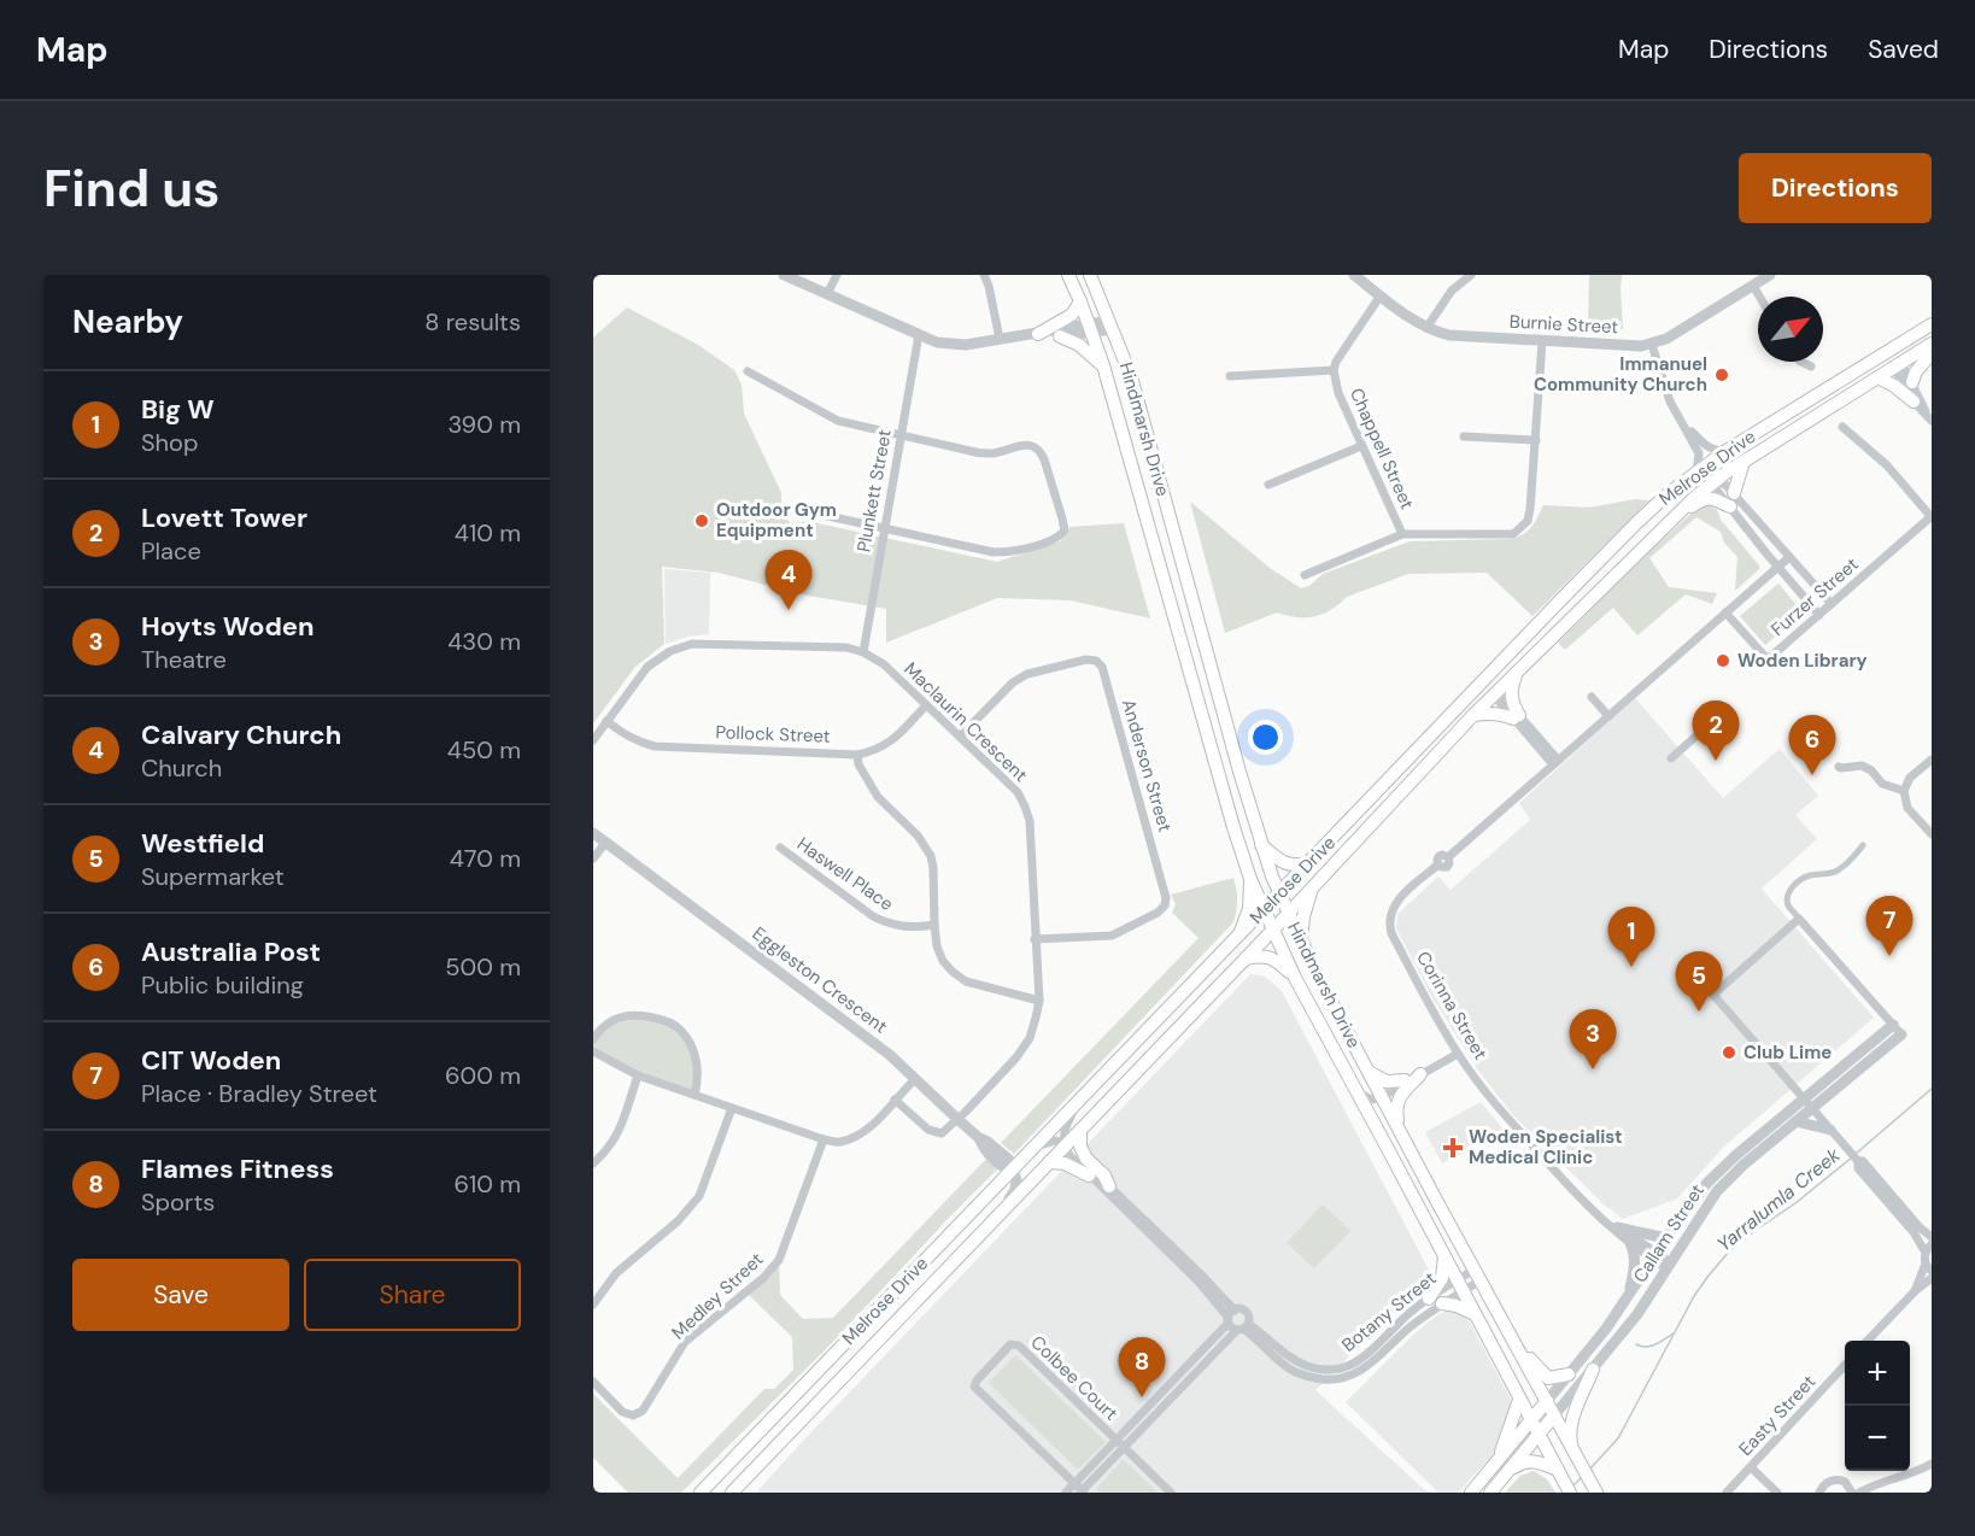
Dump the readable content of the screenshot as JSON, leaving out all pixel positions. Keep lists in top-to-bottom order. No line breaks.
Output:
{"streets":{"main road":["Hindmarsh Drive","Melrose Drive"],"street":["Burnie Street","Chappell Street","Plunkett Street","Furzer Street","Maclaurin Crescent","Pollock Street","Anderson Street","Haswell Place","Eggleston Crescent","Corinna Street","Callam Street","Medley Street","Botany Street","Colbee Court","Easty Street"]},"crossings":[["Burnie Street","Chappell Street"],["Hindmarsh Drive","Melrose Drive"],["Hindmarsh Drive","Callam Street"],["Hindmarsh Drive","Botany Street"],["Melrose Drive","Eggleston Crescent"],["Plunkett Street","Maclaurin Crescent"],["Furzer Street","Corinna Street"],["Maclaurin Crescent","Pollock Street"],["Maclaurin Crescent","Anderson Street"],["Maclaurin Crescent","Eggleston Crescent"],["Corinna Street","Callam Street"]],"water":["Yarralumla Creek"],"places":{"other":["Immanuel Community Church","Outdoor Gym Equipment","Woden Library","Club Lime"],"health":["Woden Specialist Medical Clinic"]},"north":"top right","page":{"header":"Map","nav":["Map","Directions","Saved"],"buttons":["Directions",["Save","Share"]],"title":"Find us","heading":["Nearby","8 results"],"list":[{"mark":"1","name":"Big W","note":"Shop","value":"390 m"},{"mark":"2","name":"Lovett Tower","note":"Place","value":"410 m"},{"mark":"3","name":"Hoyts Woden","note":"Theatre","value":"430 m"},{"mark":"4","name":"Calvary Church","note":"Church","value":"450 m"},{"mark":"5","name":"Westfield","note":"Supermarket","value":"470 m"},{"mark":"6","name":"Australia Post","note":"Public building","value":"500 m"},{"mark":"7","name":"CIT Woden","note":"Place · Bradley Street","value":"600 m"},{"mark":"8","name":"Flames Fitness","note":"Sports","value":"610 m"}],"pins":["4","2","6","7","1","5","3","8"],"map_buttons":["+","−"]}}
